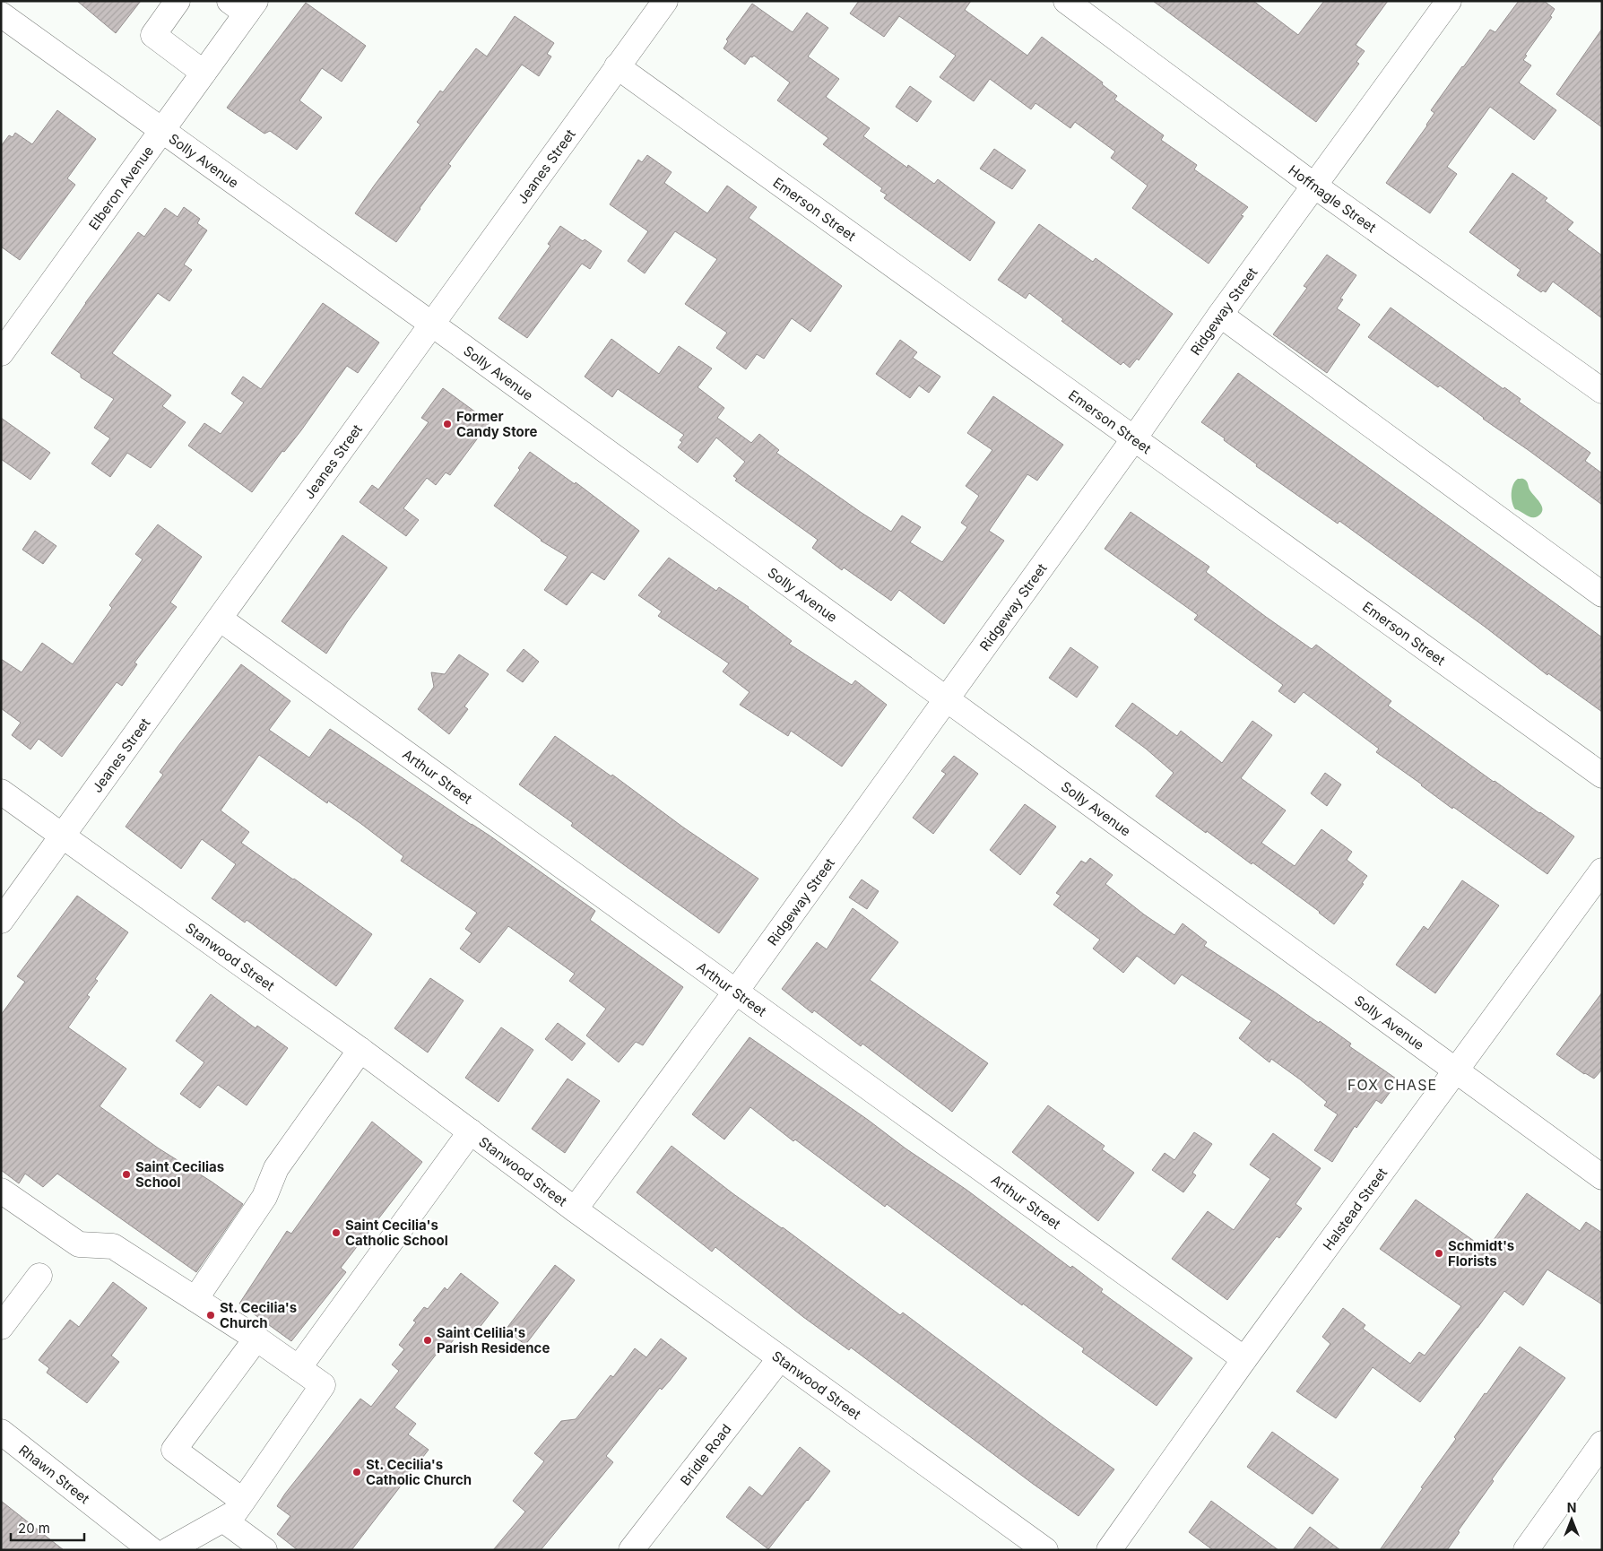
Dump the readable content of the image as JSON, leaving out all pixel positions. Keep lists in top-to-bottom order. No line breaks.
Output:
{"streets":{"street":["Solly Avenue","Jeanes Street","Elberon Avenue","Hoffnagle Street","Emerson Street","Ridgeway Street","Arthur Street","Stanwood Street","Halstead Street","Bridle Road","Rhawn Street"]},"crossings":[["Solly Avenue","Jeanes Street"],["Solly Avenue","Elberon Avenue"],["Solly Avenue","Ridgeway Street"],["Solly Avenue","Halstead Street"],["Jeanes Street","Emerson Street"],["Jeanes Street","Arthur Street"],["Jeanes Street","Stanwood Street"],["Hoffnagle Street","Ridgeway Street"],["Emerson Street","Ridgeway Street"],["Ridgeway Street","Arthur Street"],["Ridgeway Street","Stanwood Street"],["Arthur Street","Halstead Street"],["Stanwood Street","Bridle Road"]],"districts":["FOX CHASE"],"places":["Former Candy Store","Saint Cecilias School","Saint Cecilia's Catholic School","Schmidt's Florists","St. Cecilia's Church","Saint Celilia's Parish Residence","St. Cecilia's Catholic Church"],"scale_bar":"20 m","north":"top"}
